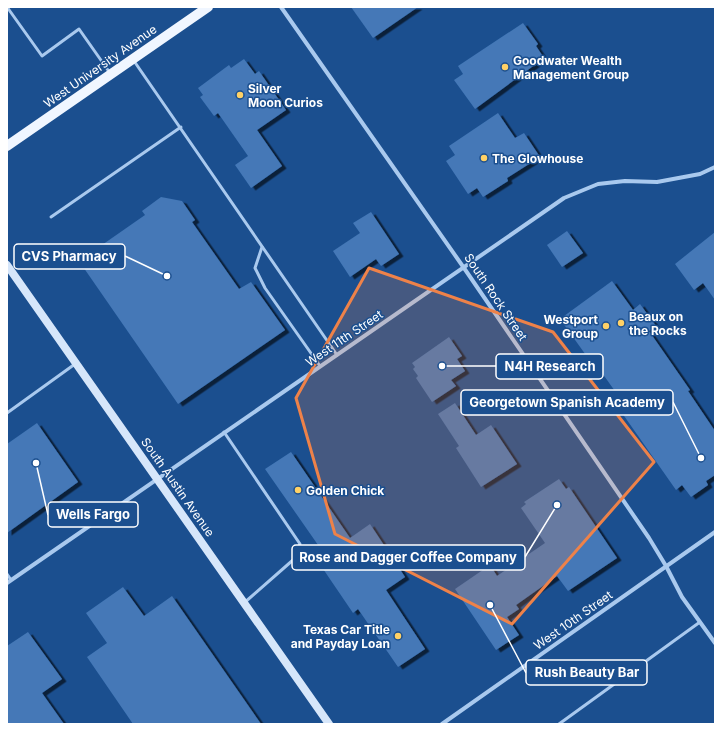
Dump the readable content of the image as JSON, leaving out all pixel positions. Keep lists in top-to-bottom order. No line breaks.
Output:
{"streets":{"main road":["West University Avenue","South Austin Avenue"],"street":["South Rock Street","West 11th Street","West 10th Street"]},"crossings":[["South Rock Street","West 11th Street"],["South Rock Street","West 10th Street"],["West 11th Street","South Austin Avenue"]],"places":["Goodwater Wealth Management Group","Silver Moon Curios","The Glowhouse","CVS Pharmacy","Beaux on the Rocks","Westport Group","N4H Research","Georgetown Spanish Academy","Wells Fargo","Golden Chick","Rose and Dagger Coffee Company","Rush Beauty Bar","Texas Car Title and Payday Loan"]}
